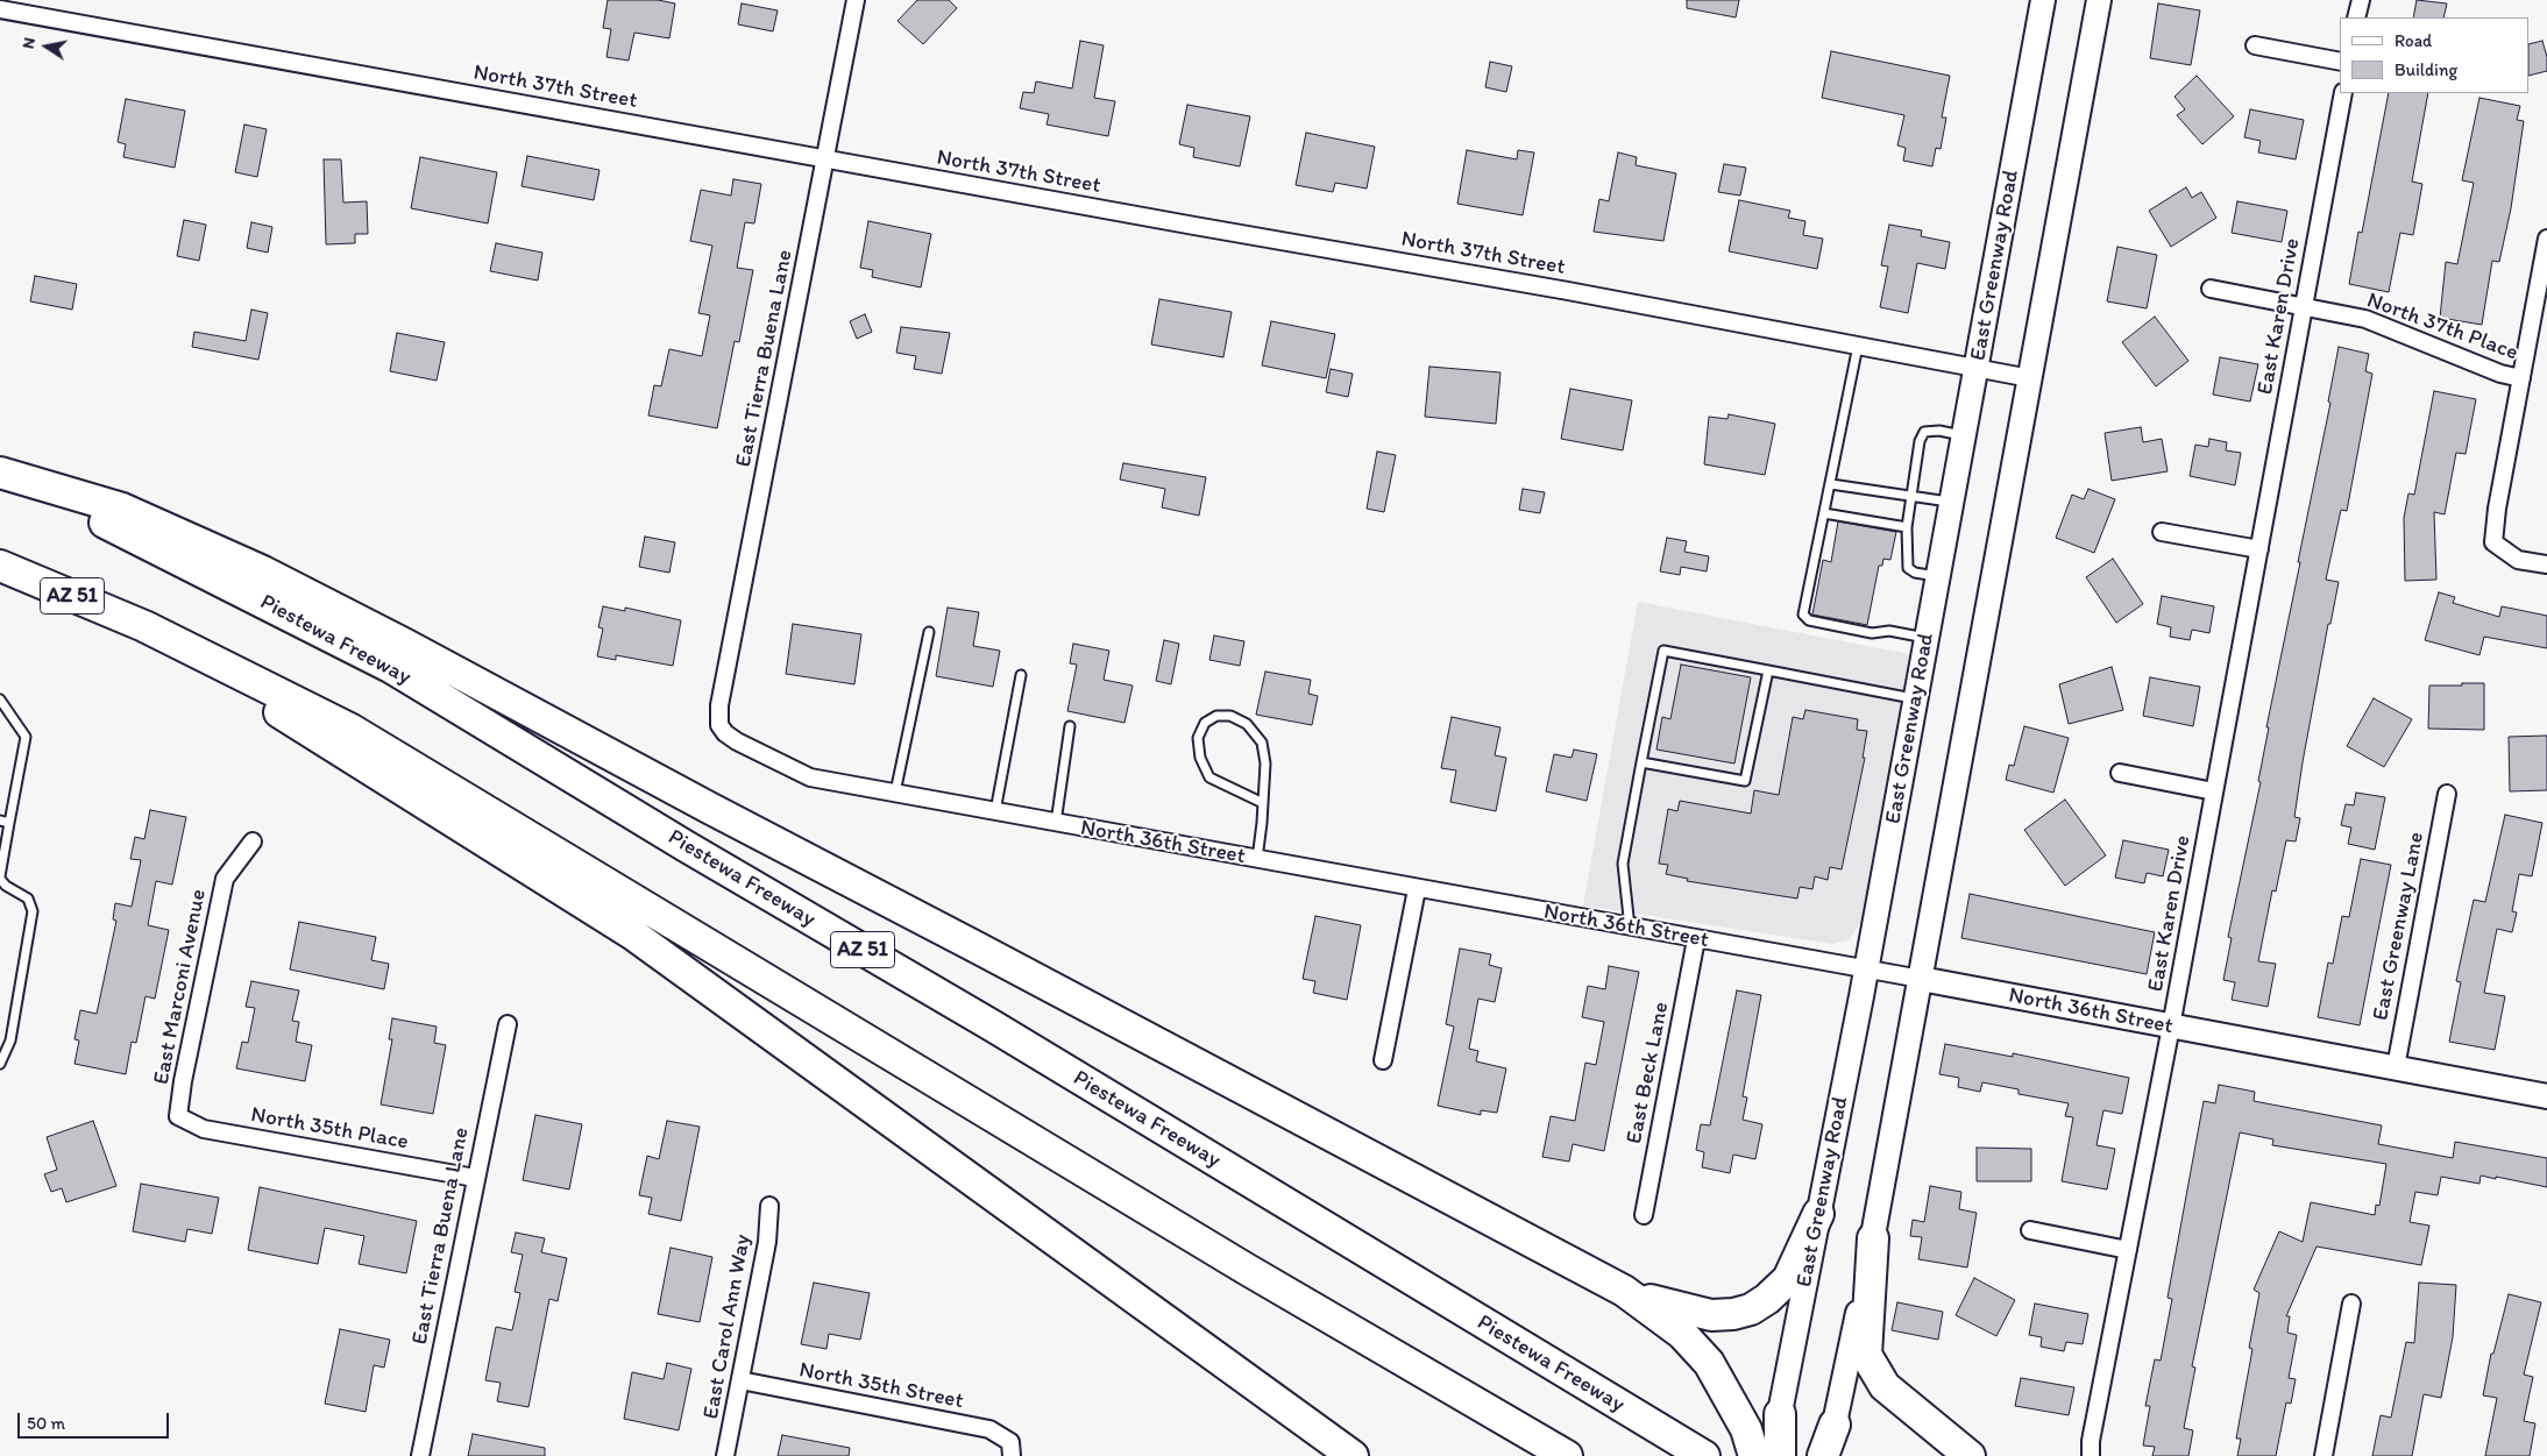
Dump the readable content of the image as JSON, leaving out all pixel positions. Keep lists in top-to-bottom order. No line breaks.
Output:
{"streets":{"highway":["AZ 51","Piestewa Freeway"],"main road":["East Greenway Road","North 36th Street"],"street":["North 37th Street","East Karen Drive","North 37th Place","East Tierra Buena Lane","East Greenway Lane","East Marconi Avenue","East Beck Lane","North 35th Place","East Carol Ann Way","North 35th Street"]},"crossings":[["North 37th Street","East Greenway Road"],["North 37th Street","East Tierra Buena Lane"],["East Greenway Road","North 36th Street"],["East Karen Drive","North 37th Place"],["East Karen Drive","North 36th Street"],["East Tierra Buena Lane","North 36th Street"],["East Tierra Buena Lane","North 35th Place"],["North 36th Street","East Greenway Lane"],["North 36th Street","East Beck Lane"],["East Marconi Avenue","North 35th Place"],["East Carol Ann Way","North 35th Street"]],"legend":["Road","Building"],"scale_bar":"50 m","north":"left"}
